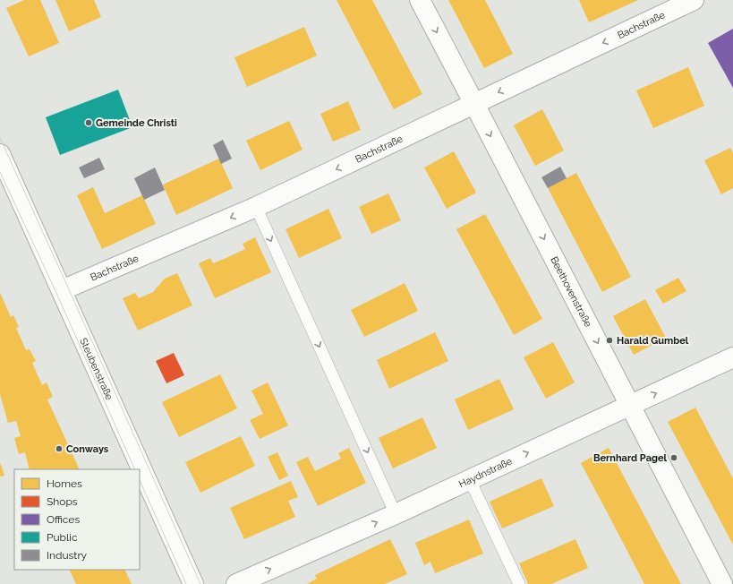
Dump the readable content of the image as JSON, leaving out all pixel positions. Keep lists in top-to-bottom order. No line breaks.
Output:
{"streets":{"street":["Bachstraße","Beethovenstraße","Steubenstraße","Haydnstraße"]},"crossings":[["Bachstraße","Beethovenstraße"],["Bachstraße","Steubenstraße"],["Beethovenstraße","Haydnstraße"]],"one_way":["Bachstraße","Beethovenstraße","Haydnstraße"],"places":["Gemeinde Christi","Harald Gumbel","Conways","Bernhard Pagel"],"legend":["Homes","Shops","Offices","Public","Industry"]}
